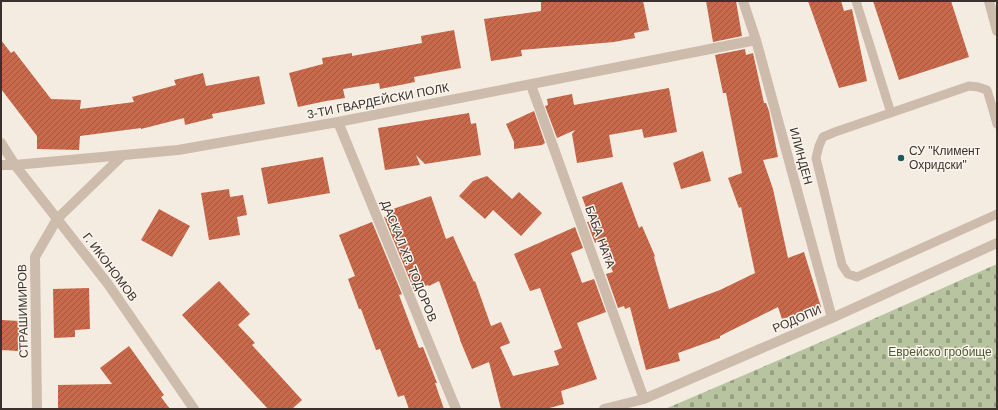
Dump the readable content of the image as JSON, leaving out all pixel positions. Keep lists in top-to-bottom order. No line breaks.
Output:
{"streets":{"street":["3-ТИ ГВАРДЕЙСКИ ПОЛК","ИЛИНДЕН","БАБА НАТА","ДАСКАЛ ХР. ТОДОРОВ","Г. ИКОНОМОВ","СТРАШИМИРОВ","РОДОПИ"]},"crossings":[["3-ТИ ГВАРДЕЙСКИ ПОЛК","ИЛИНДЕН"],["3-ТИ ГВАРДЕЙСКИ ПОЛК","БАБА НАТА"],["3-ТИ ГВАРДЕЙСКИ ПОЛК","ДАСКАЛ ХР. ТОДОРОВ"],["3-ТИ ГВАРДЕЙСКИ ПОЛК","Г. ИКОНОМОВ"],["3-ТИ ГВАРДЕЙСКИ ПОЛК","СТРАШИМИРОВ"],["ИЛИНДЕН","РОДОПИ"],["БАБА НАТА","РОДОПИ"],["Г. ИКОНОМОВ","СТРАШИМИРОВ"]],"parks":["Еврейско гробище"],"places":["СУ \"Климент Охридски\""]}
